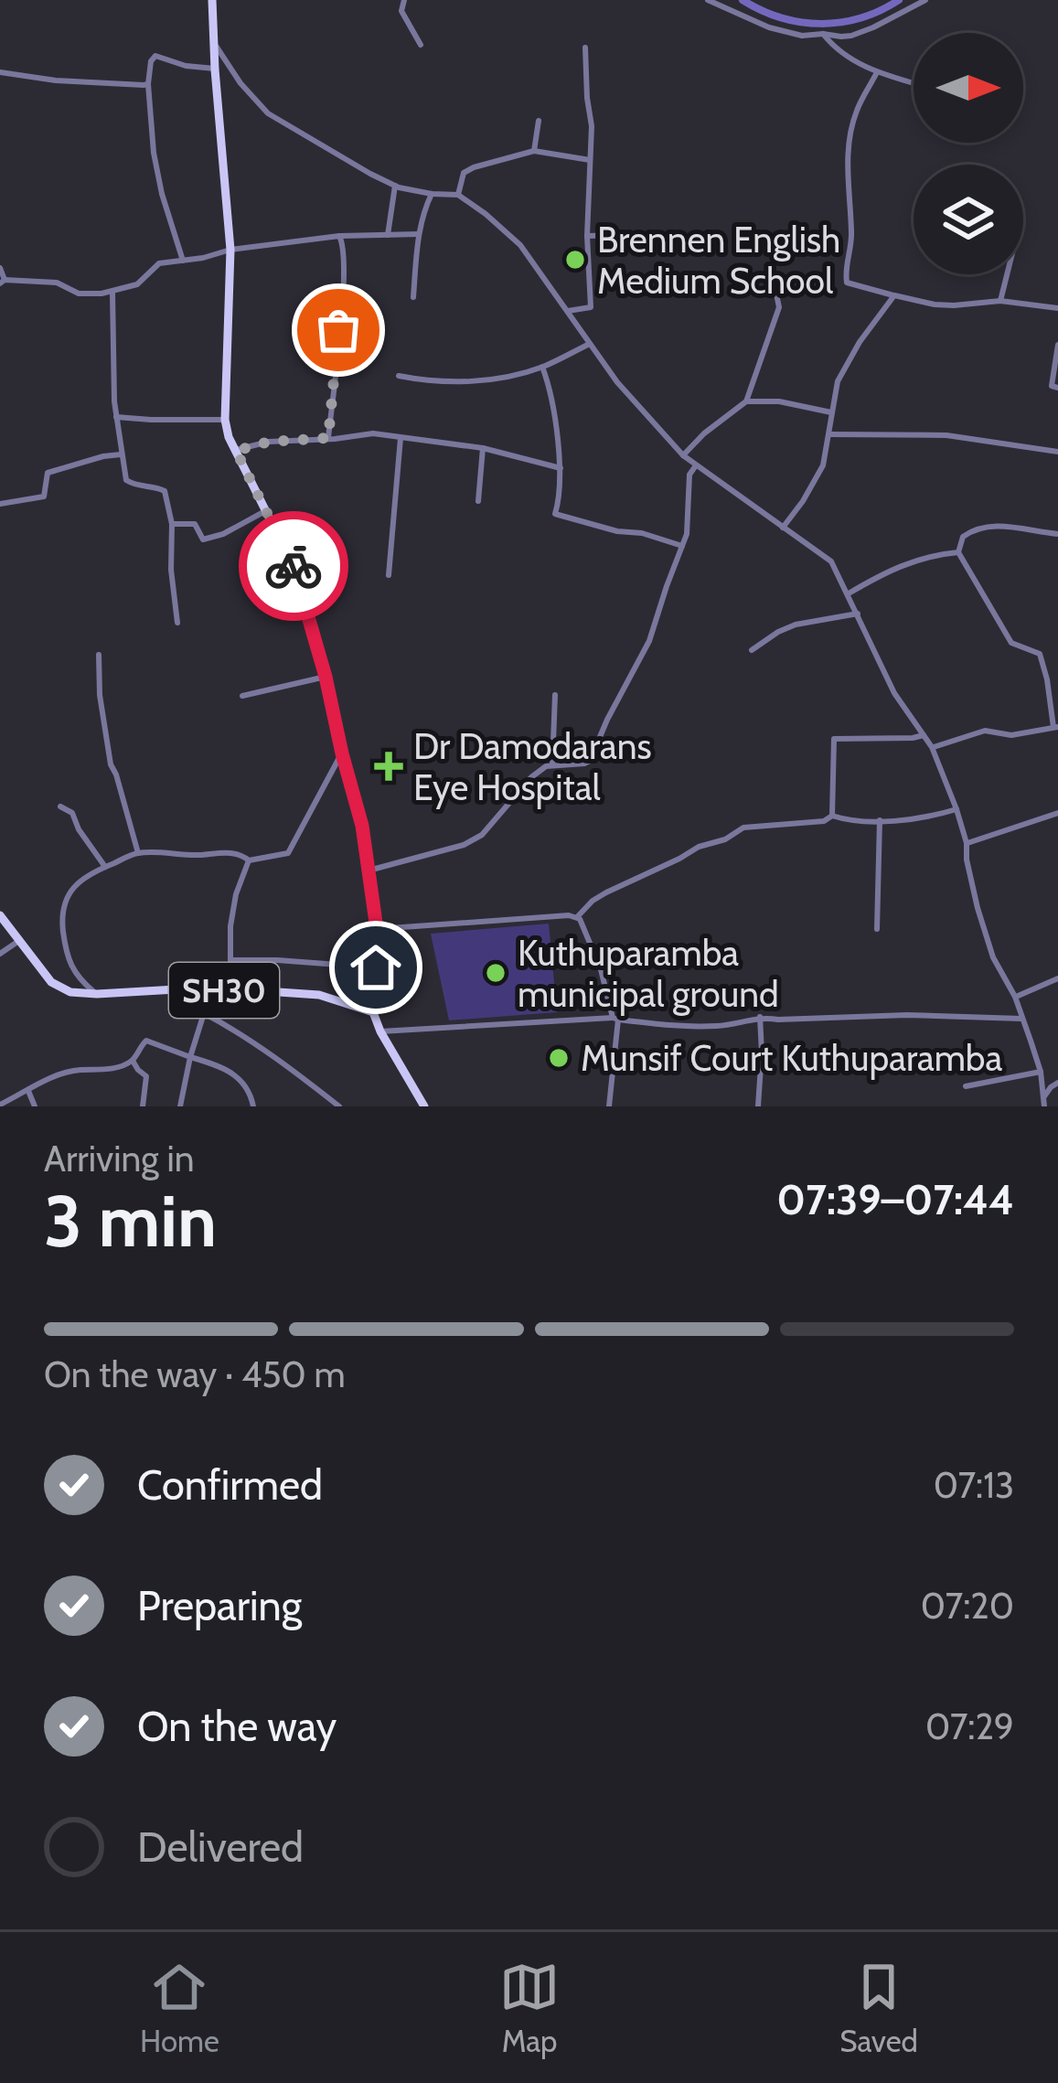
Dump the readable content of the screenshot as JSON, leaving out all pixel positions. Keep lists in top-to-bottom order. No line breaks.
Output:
{"streets":{"main road":["SH30"]},"places":{"other":["Brennen English Medium School","Kuthuparamba municipal ground","Munsif Court Kuthuparamba"],"health":["Dr Damodarans Eye Hospital"]},"north":"right","page":{"heading":["3 min","Arriving in","07:39–07:44"],"bar":"On the way · 450 m","list":[["Confirmed","07:13"],["Preparing","07:20"],["On the way","07:29"],"Delivered"],"tabs":["Home","Map","Saved"]}}
